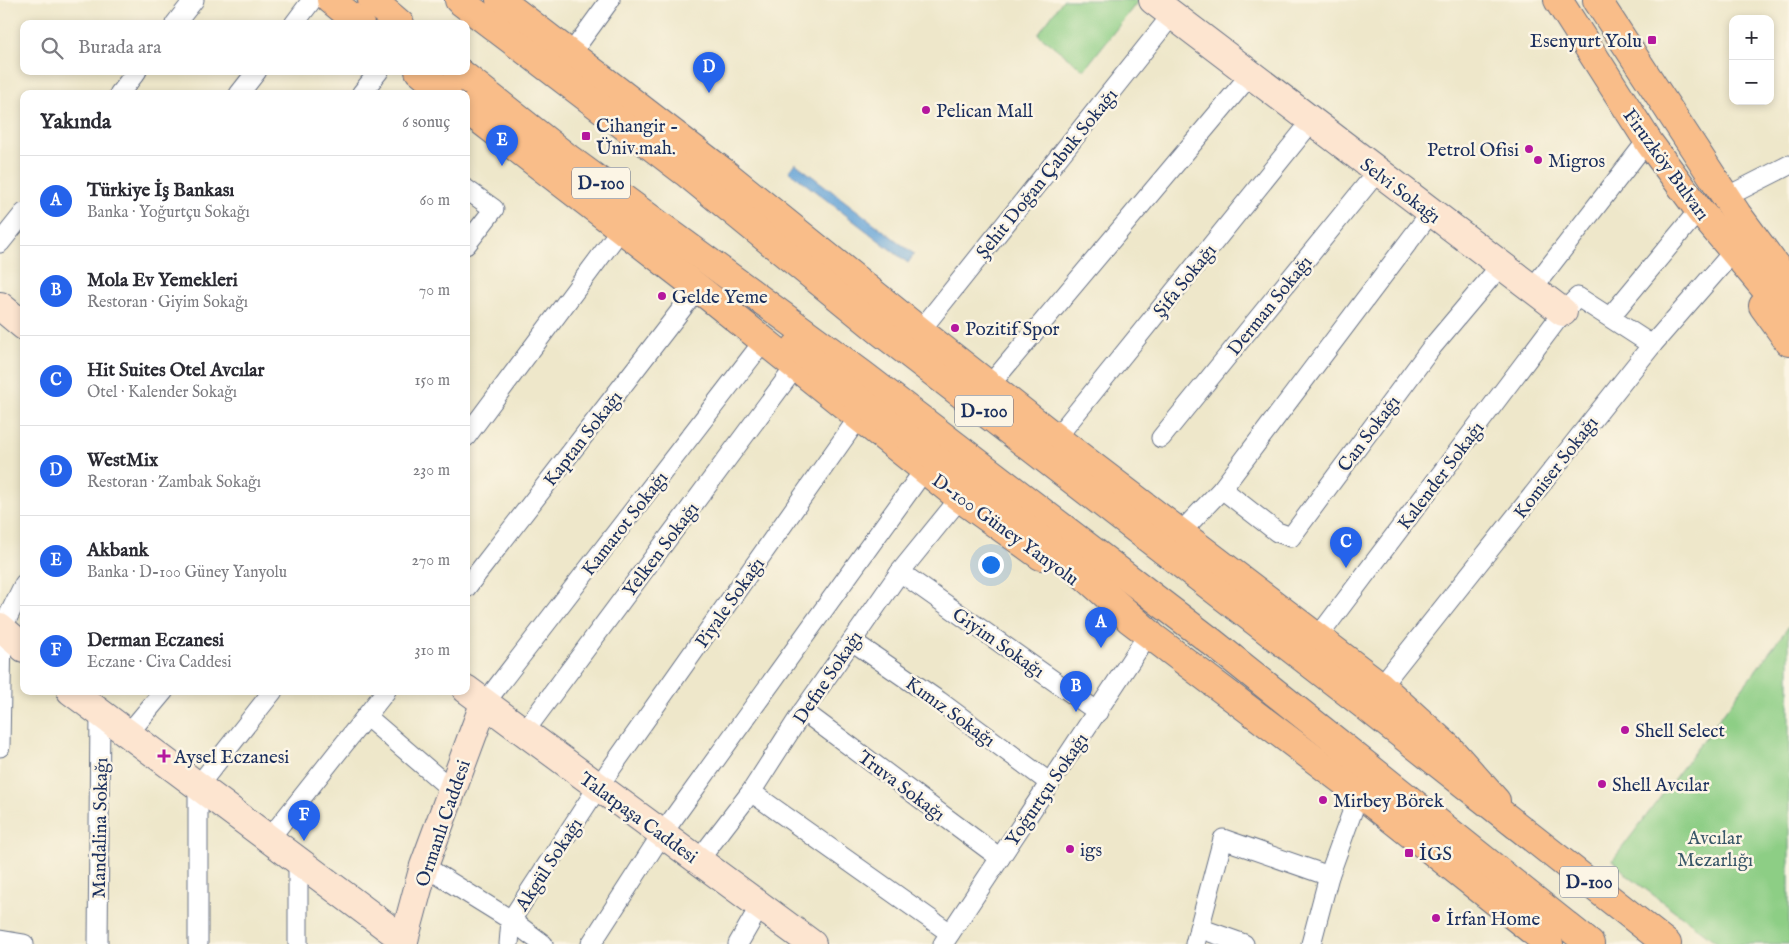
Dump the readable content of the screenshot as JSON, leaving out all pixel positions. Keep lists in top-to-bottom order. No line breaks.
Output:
{"streets":{"main road":["Firuzköy Bulvarı","D-100","D-100 Güney Yanyolu"],"street":["Şehit Doğan Çabuk Sokağı","Selvi Sokağı","Şifa Sokağı","Derman Sokağı","Can Sokağı","Kaptan Sokağı","Komiser Sokağı","Kalender Sokağı","Kamarot Sokağı","Yelken Sokağı","Piyale Sokağı","Giyim Sokağı","Defne Sokağı","Kımız Sokağı","Truva Sokağı","Yoğurtçu Sokağı","Talatpaşa Caddesi","Ormanlı Caddesi","Mandalina Sokağı","Akgül Sokağı"]},"crossings":[["Firuzköy Bulvarı","Komiser Sokağı"],["Şehit Doğan Çabuk Sokağı","Selvi Sokağı"],["Selvi Sokağı","Şifa Sokağı"],["Selvi Sokağı","Derman Sokağı"],["Selvi Sokağı","Can Sokağı"],["Selvi Sokağı","Kalender Sokağı"],["Kaptan Sokağı","D-100 Güney Yanyolu"],["Kamarot Sokağı","D-100 Güney Yanyolu"],["Kamarot Sokağı","Talatpaşa Caddesi"],["Kamarot Sokağı","Ormanlı Caddesi"],["D-100 Güney Yanyolu","Yelken Sokağı"],["D-100 Güney Yanyolu","Piyale Sokağı"],["D-100 Güney Yanyolu","Defne Sokağı"],["D-100 Güney Yanyolu","Yoğurtçu Sokağı"],["Yelken Sokağı","Talatpaşa Caddesi"],["Piyale Sokağı","Talatpaşa Caddesi"],["Piyale Sokağı","Akgül Sokağı"],["Giyim Sokağı","Defne Sokağı"],["Giyim Sokağı","Yoğurtçu Sokağı"],["Defne Sokağı","Kımız Sokağı"],["Defne Sokağı","Truva Sokağı"],["Defne Sokağı","Talatpaşa Caddesi"],["Kımız Sokağı","Yoğurtçu Sokağı"],["Truva Sokağı","Yoğurtçu Sokağı"],["Talatpaşa Caddesi","Ormanlı Caddesi"],["Talatpaşa Caddesi","Akgül Sokağı"]],"parks":["Avcılar Mezarlığı"],"places":{"transit":["Esenyurt Yolu","Cihangir - Üniv.mah.","İGS"],"other":["Pelican Mall","Petrol Ofisi","Migros","Gelde Yeme","Pozitif Spor","Shell Select","Shell Avcılar","Mirbey Börek","igs","İrfan Home"],"health":["Aysel Eczanesi"]},"page":{"map_buttons":["+","−"],"search":"Burada ara","pins":["D","E","C","A","B","F"],"heading":["Yakında","6 sonuç"],"list":[{"mark":"A","name":"Türkiye İş Bankası","note":"Banka · Yoğurtçu Sokağı","value":"60 m"},{"mark":"B","name":"Mola Ev Yemekleri","note":"Restoran · Giyim Sokağı","value":"70 m"},{"mark":"C","name":"Hit Suites Otel Avcılar","note":"Otel · Kalender Sokağı","value":"150 m"},{"mark":"D","name":"WestMix","note":"Restoran · Zambak Sokağı","value":"230 m"},{"mark":"E","name":"Akbank","note":"Banka · D-100 Güney Yanyolu","value":"270 m"},{"mark":"F","name":"Derman Eczanesi","note":"Eczane · Civa Caddesi","value":"310 m"}]}}
